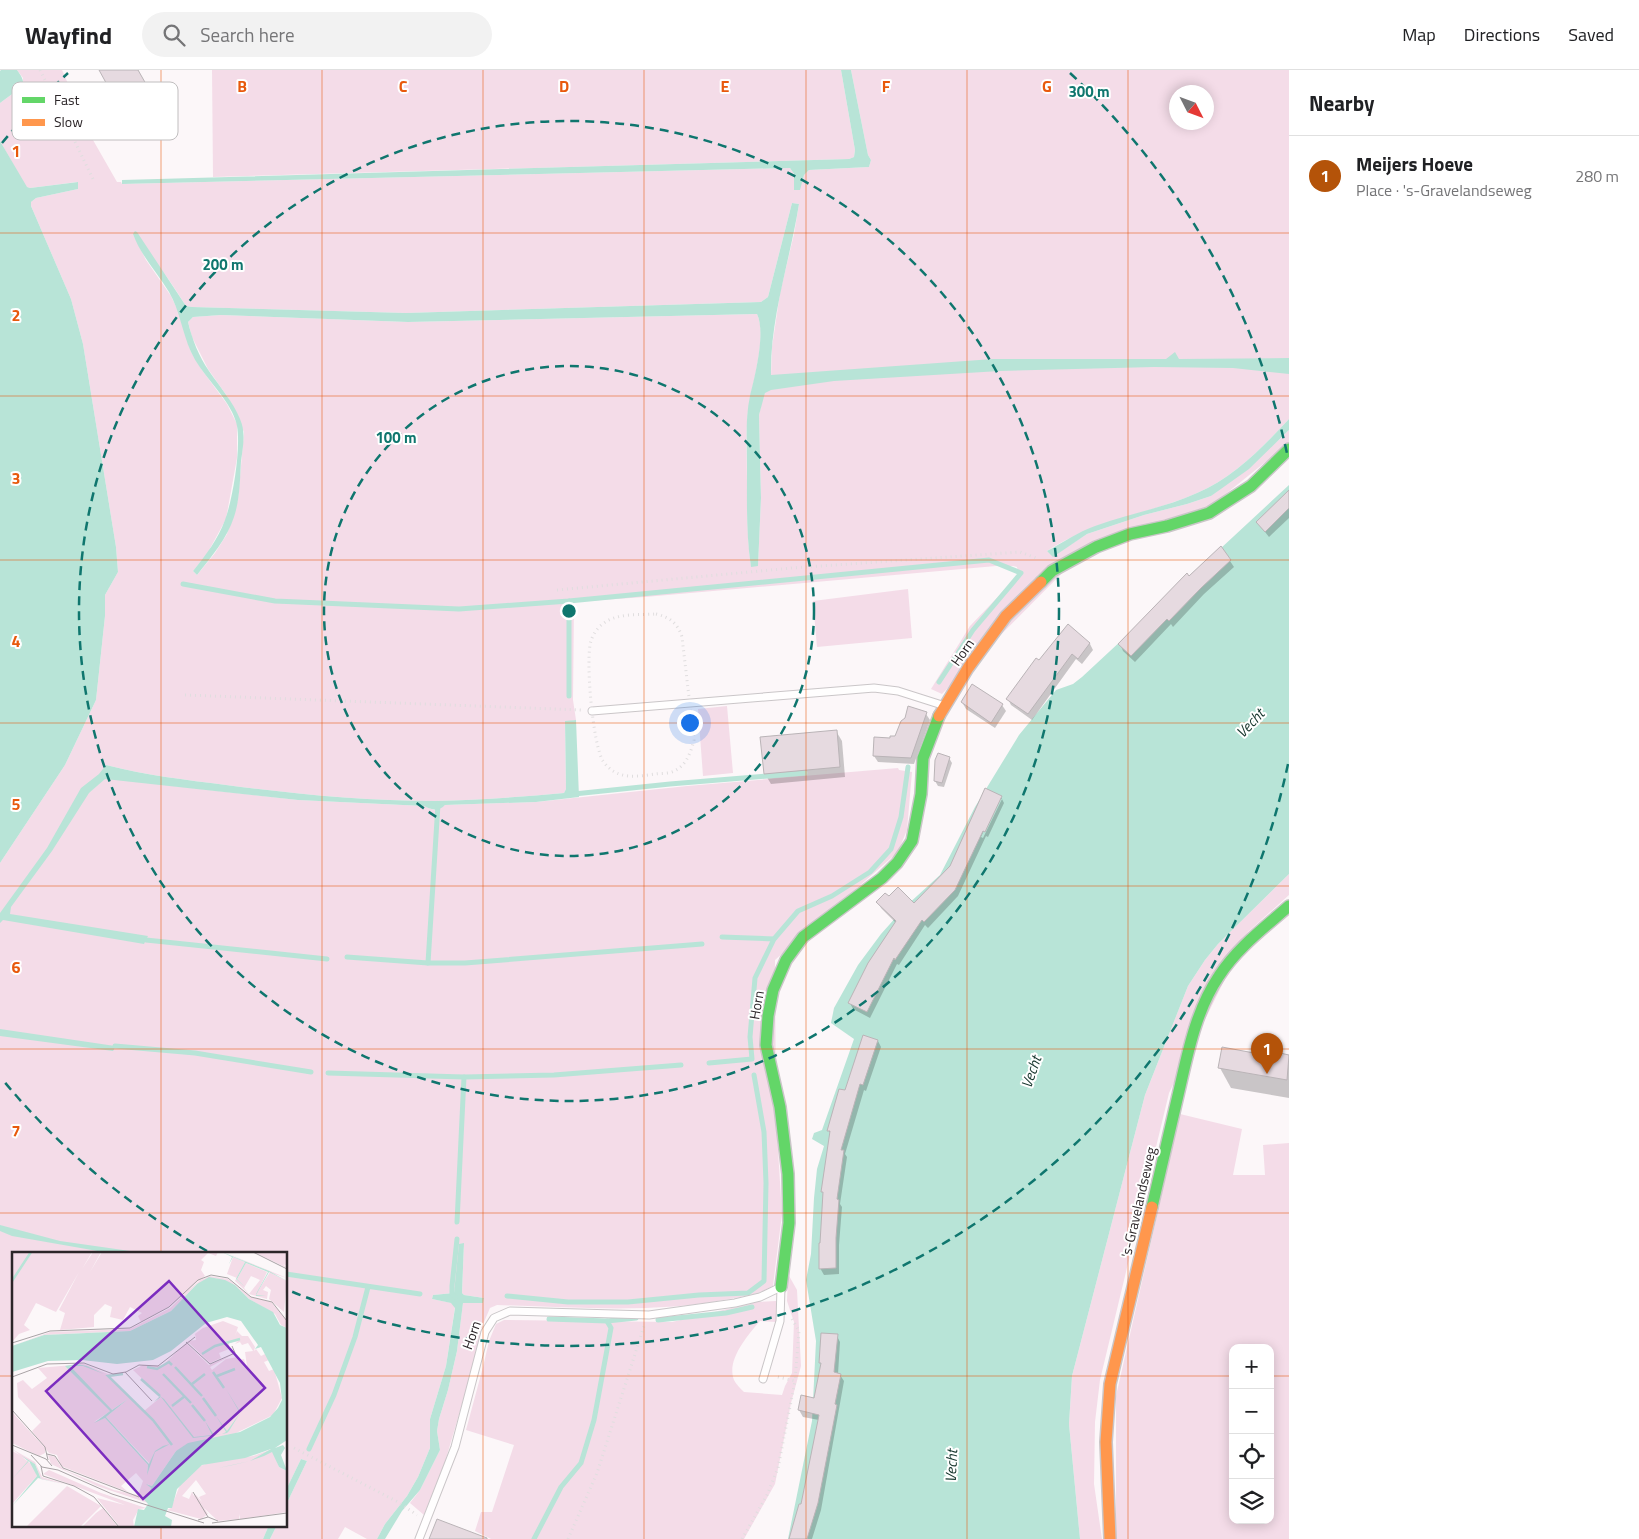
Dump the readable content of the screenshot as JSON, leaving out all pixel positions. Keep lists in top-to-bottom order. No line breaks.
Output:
{"streets":{"street":["Horn","'s-Gravelandseweg"]},"water":["Vecht"],"legend":["Fast","Slow"],"north":"bottom right","page":{"header":"Wayfind","search":"Search here","nav":["Map","Directions","Saved"],"heading":"Nearby","list":[{"mark":"1","name":"Meijers Hoeve","note":"Place · 's-Gravelandseweg","value":"280 m"}],"pins":"1","map_buttons":["+","−"]},"grid":{"columns":["B","C","D","E","F","G"],"rows":["1","2","3","4","5","6","7"]},"rings":["300 m","200 m","100 m"]}
